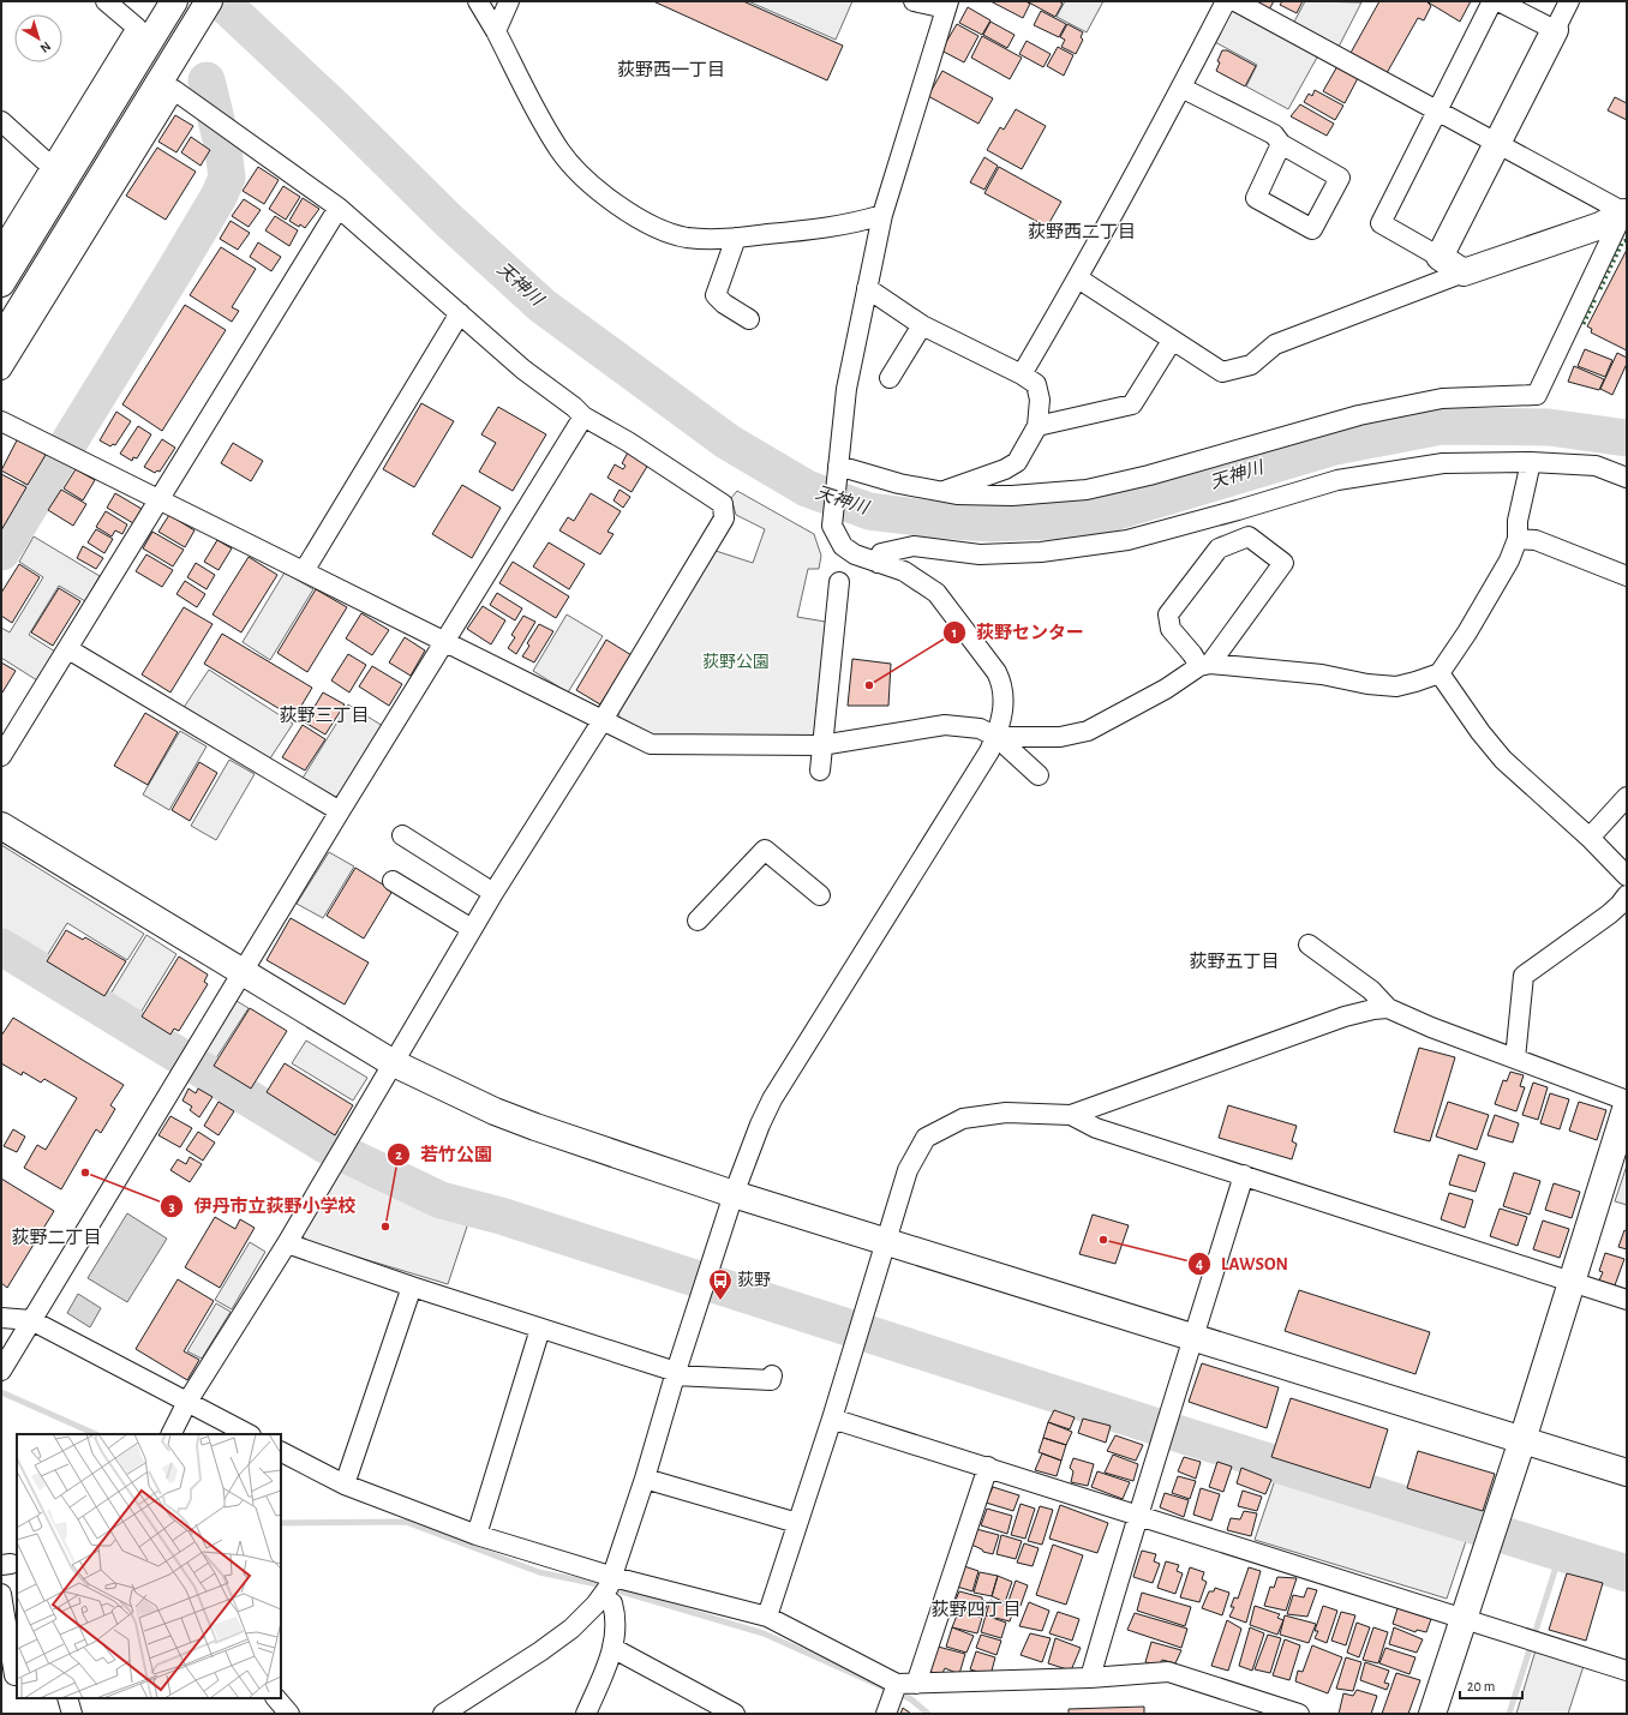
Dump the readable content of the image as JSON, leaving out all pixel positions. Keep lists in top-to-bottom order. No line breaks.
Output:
{"districts":["荻野西一丁目","荻野西二丁目","荻野三丁目","荻野五丁目","荻野二丁目","荻野四丁目"],"water":["天神川"],"parks":["荻野公園"],"places":{"other":["荻野センター","伊丹市立荻野小学校","若竹公園","LAWSON"],"bus stop":["荻野"]},"scale_bar":"20 m","north":"bottom right"}
